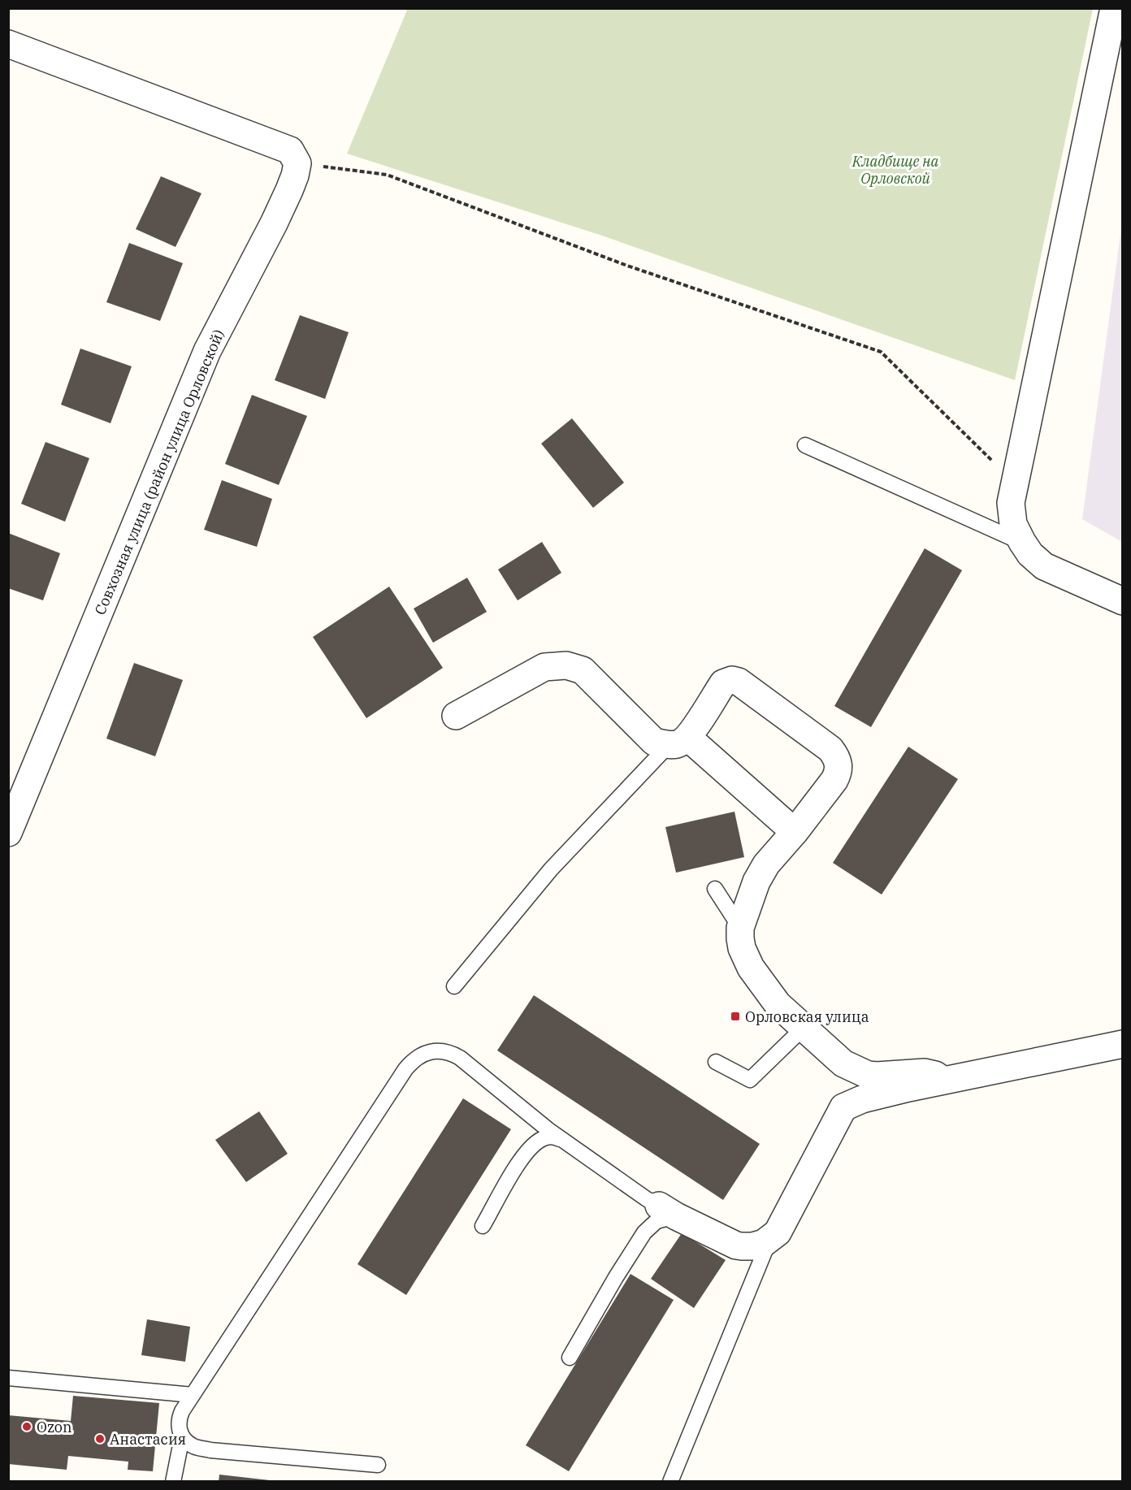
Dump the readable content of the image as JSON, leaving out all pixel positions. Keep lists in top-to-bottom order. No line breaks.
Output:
{"streets":{"street":["Совхозная улица (район улица Орловской)"]},"parks":["Кладбище на Орловской"],"places":{"transit":["Орловская улица"],"other":["Ozon","Анастасия"]}}
